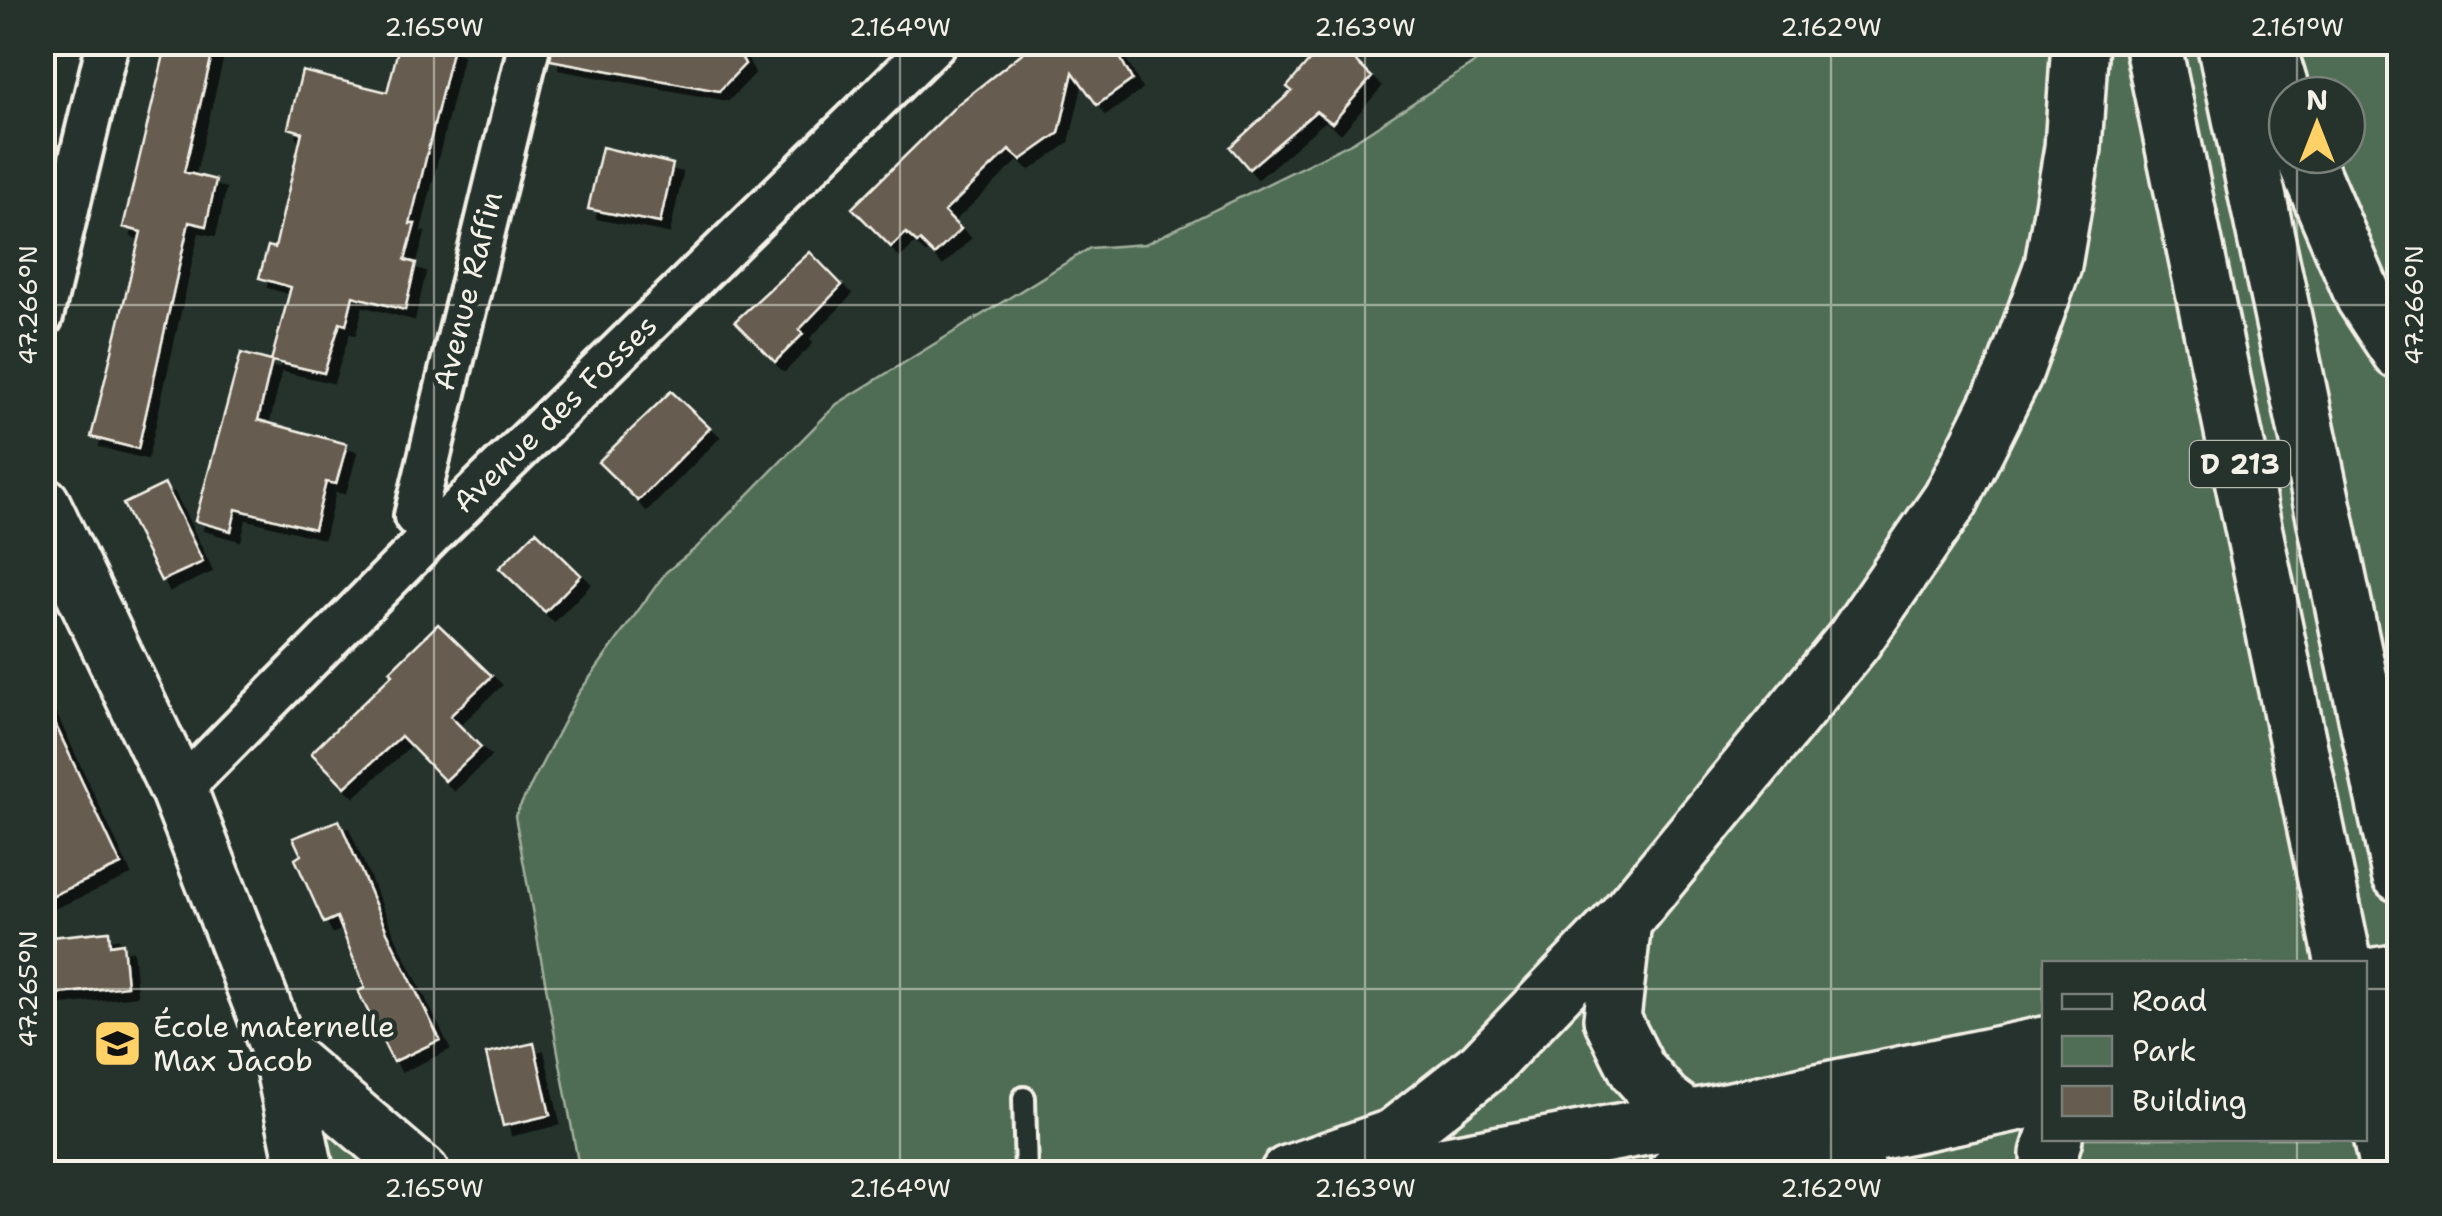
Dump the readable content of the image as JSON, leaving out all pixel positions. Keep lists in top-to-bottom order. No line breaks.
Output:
{"streets":{"main road":["D 213"],"street":["Avenue Raffin","Avenue des Fosses"]},"crossings":[["Avenue Raffin","Avenue des Fosses"]],"places":{"school or university":["École maternelle Max Jacob"]},"legend":["Road","Park","Building"],"north":"top","coordinates":["2.165°W","2.164°W","2.163°W","2.162°W","2.161°W","47.266°N","47.265°N"]}
